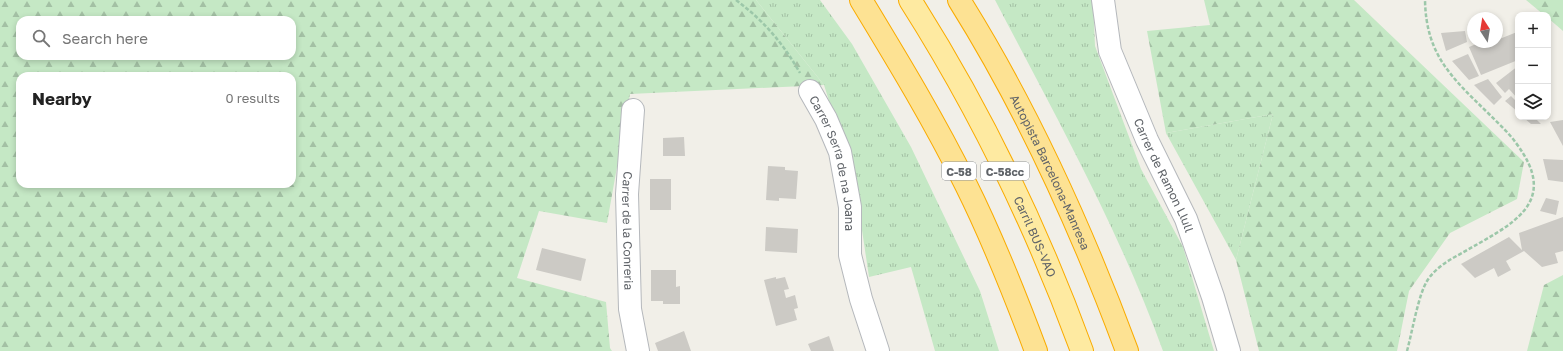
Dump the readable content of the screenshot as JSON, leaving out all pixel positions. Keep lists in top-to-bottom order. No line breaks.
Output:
{"streets":{"highway":["C-58","C-58cc","Autopista Barcelona-Manresa","Carril BUS-VAO"],"street":["Carrer Serra de na Joana","Carrer de Ramon Llull","Carrer de la Conreria"]},"north":"top","page":{"map_buttons":["+","−"],"search":"Search here","heading":["Nearby","0 results"]}}
